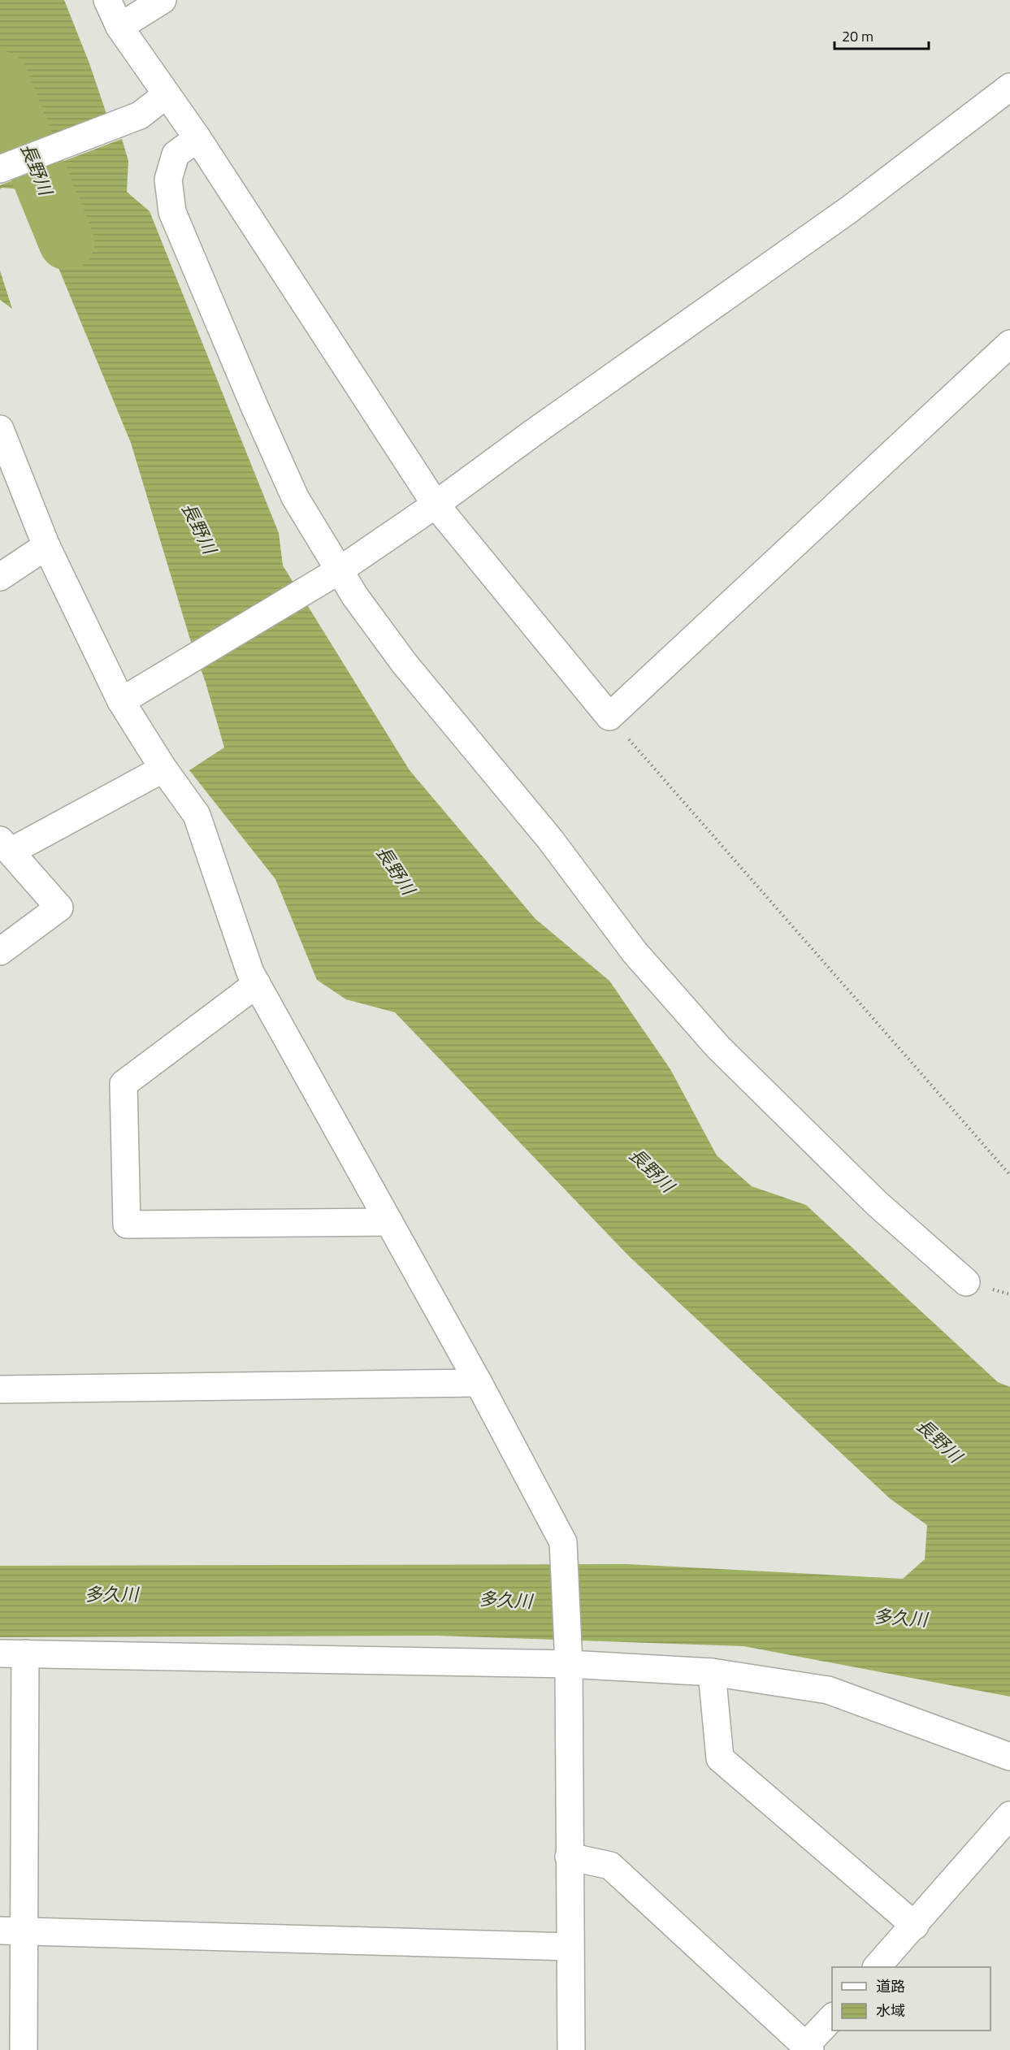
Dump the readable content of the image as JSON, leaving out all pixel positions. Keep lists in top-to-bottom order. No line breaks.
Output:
{"water":["長野川","多久川"],"legend":["道路","水域"],"scale_bar":"20 m"}
